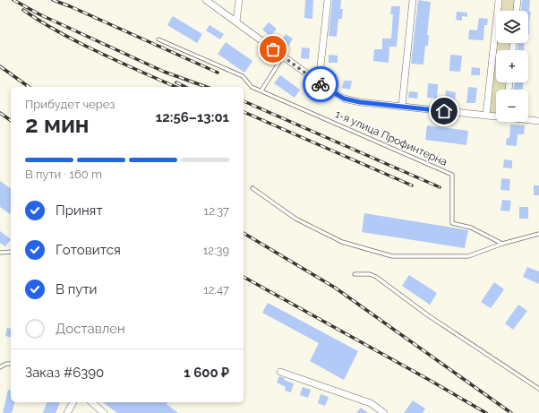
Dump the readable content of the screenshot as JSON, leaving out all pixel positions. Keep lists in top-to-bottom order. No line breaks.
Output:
{"streets":{"lane":["1-я улица Профинтерна"]},"page":{"map_buttons":["+","−"],"heading":["2 мин","Прибудет через","12:56–13:01"],"panel":["Заказ #6390","1 600 ₽"],"bar":"В пути · 160 m","list":[["Принят","12:37"],["Готовится","12:39"],["В пути","12:47"],"Доставлен"]}}
